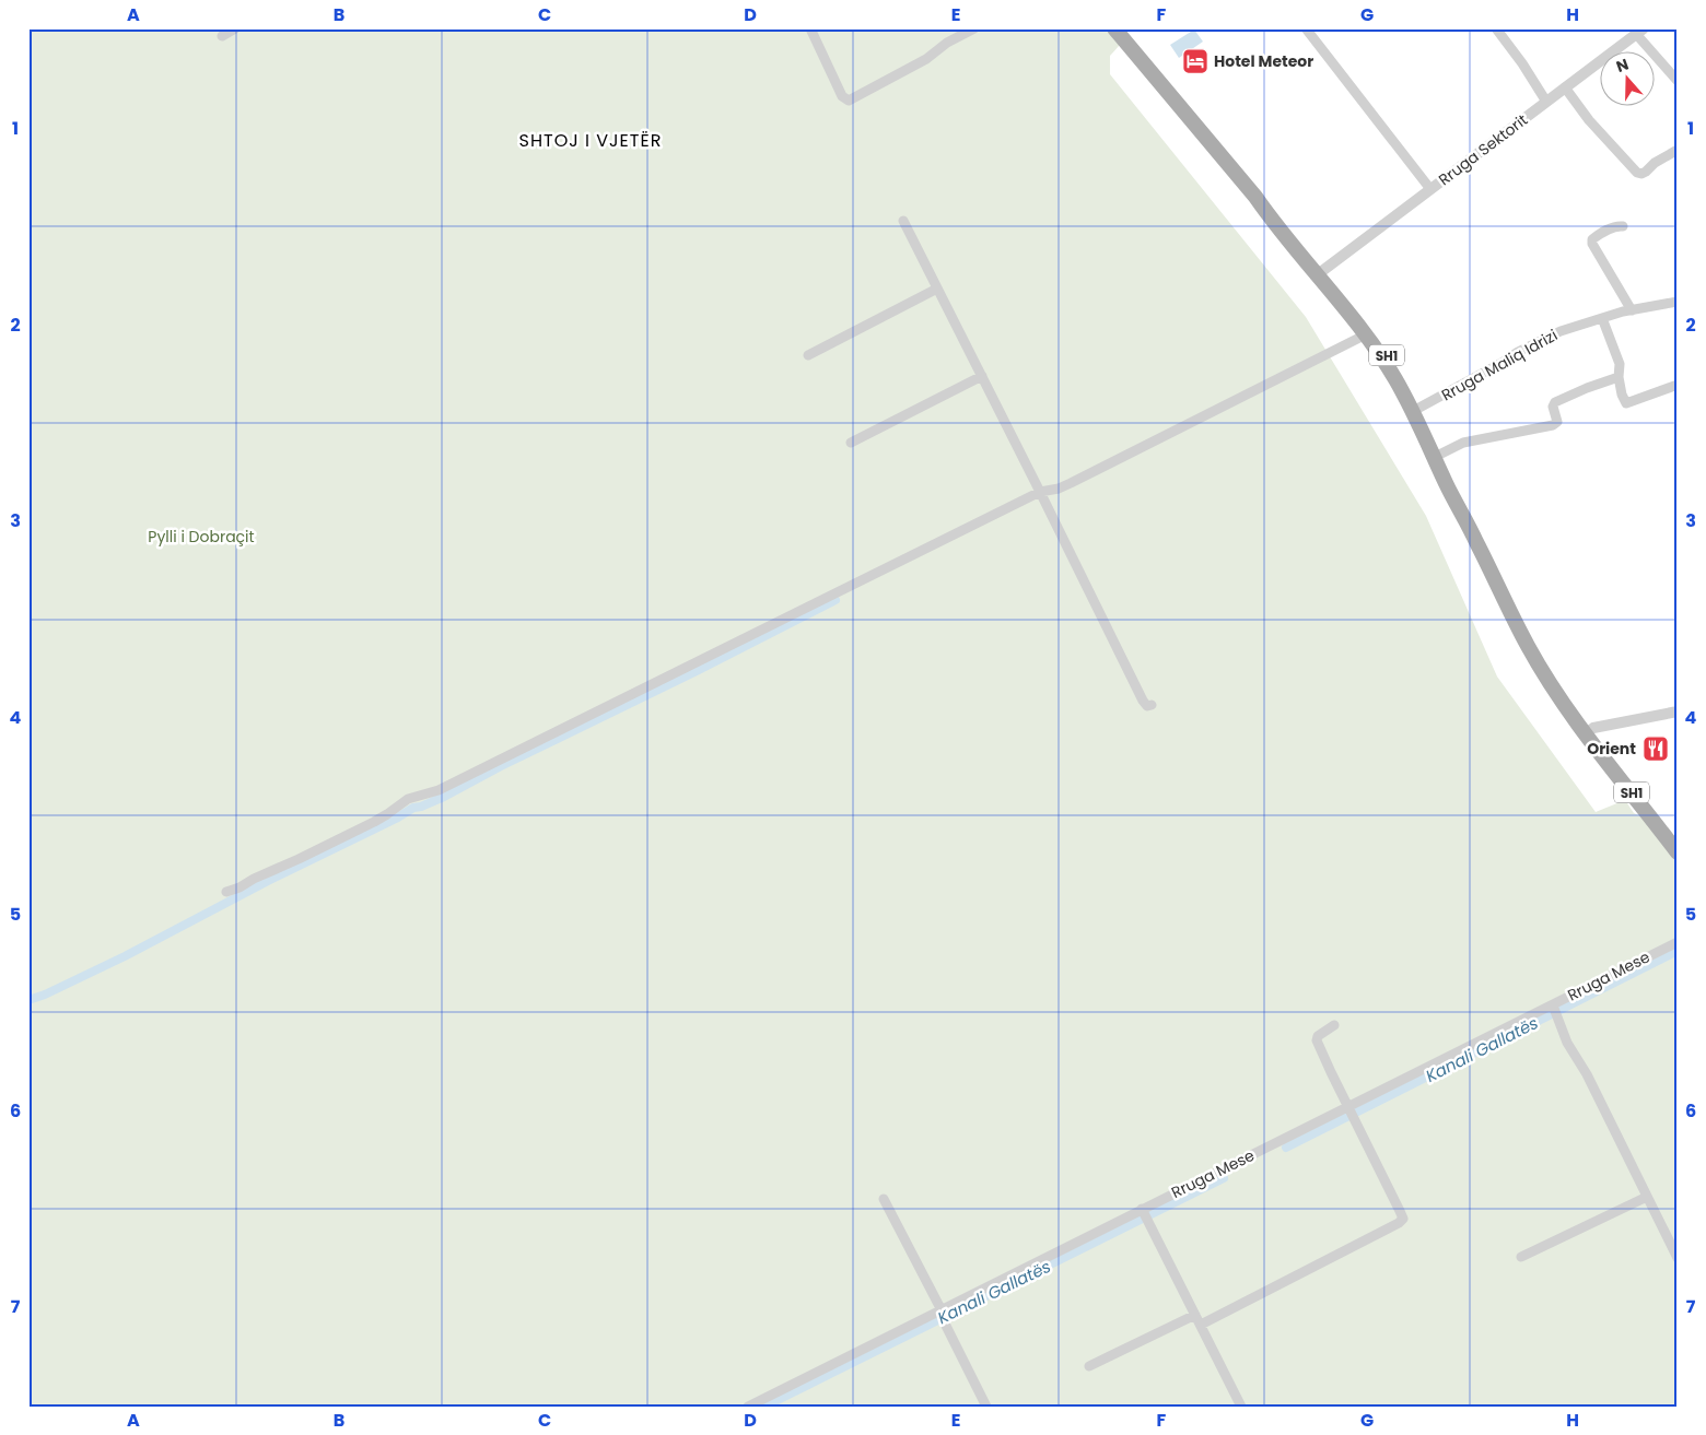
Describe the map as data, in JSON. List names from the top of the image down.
{
  "streets": {
    "main road": ["SH1"],
    "street": ["Rruga Sektorit", "Rruga Maliq Idrizi", "Rruga Mese"]
  },
  "crossings": [
    ["Rruga Sektorit", "SH1"],
    ["SH1", "Rruga Maliq Idrizi"]
  ],
  "districts": ["SHTOJ I VJETËR"],
  "water": ["Kanali Gallatës"],
  "parks": ["Pylli i Dobraçit"],
  "places": {
    "hotel": ["Hotel Meteor"],
    "restaurant": ["Orient"]
  },
  "north": "top",
  "grid": {
    "columns": [
      "A",
      "B",
      "C",
      "D",
      "E",
      "F",
      "G",
      "H"
    ],
    "rows": [
      "1",
      "2",
      "3",
      "4",
      "5",
      "6",
      "7"
    ]
  }
}
